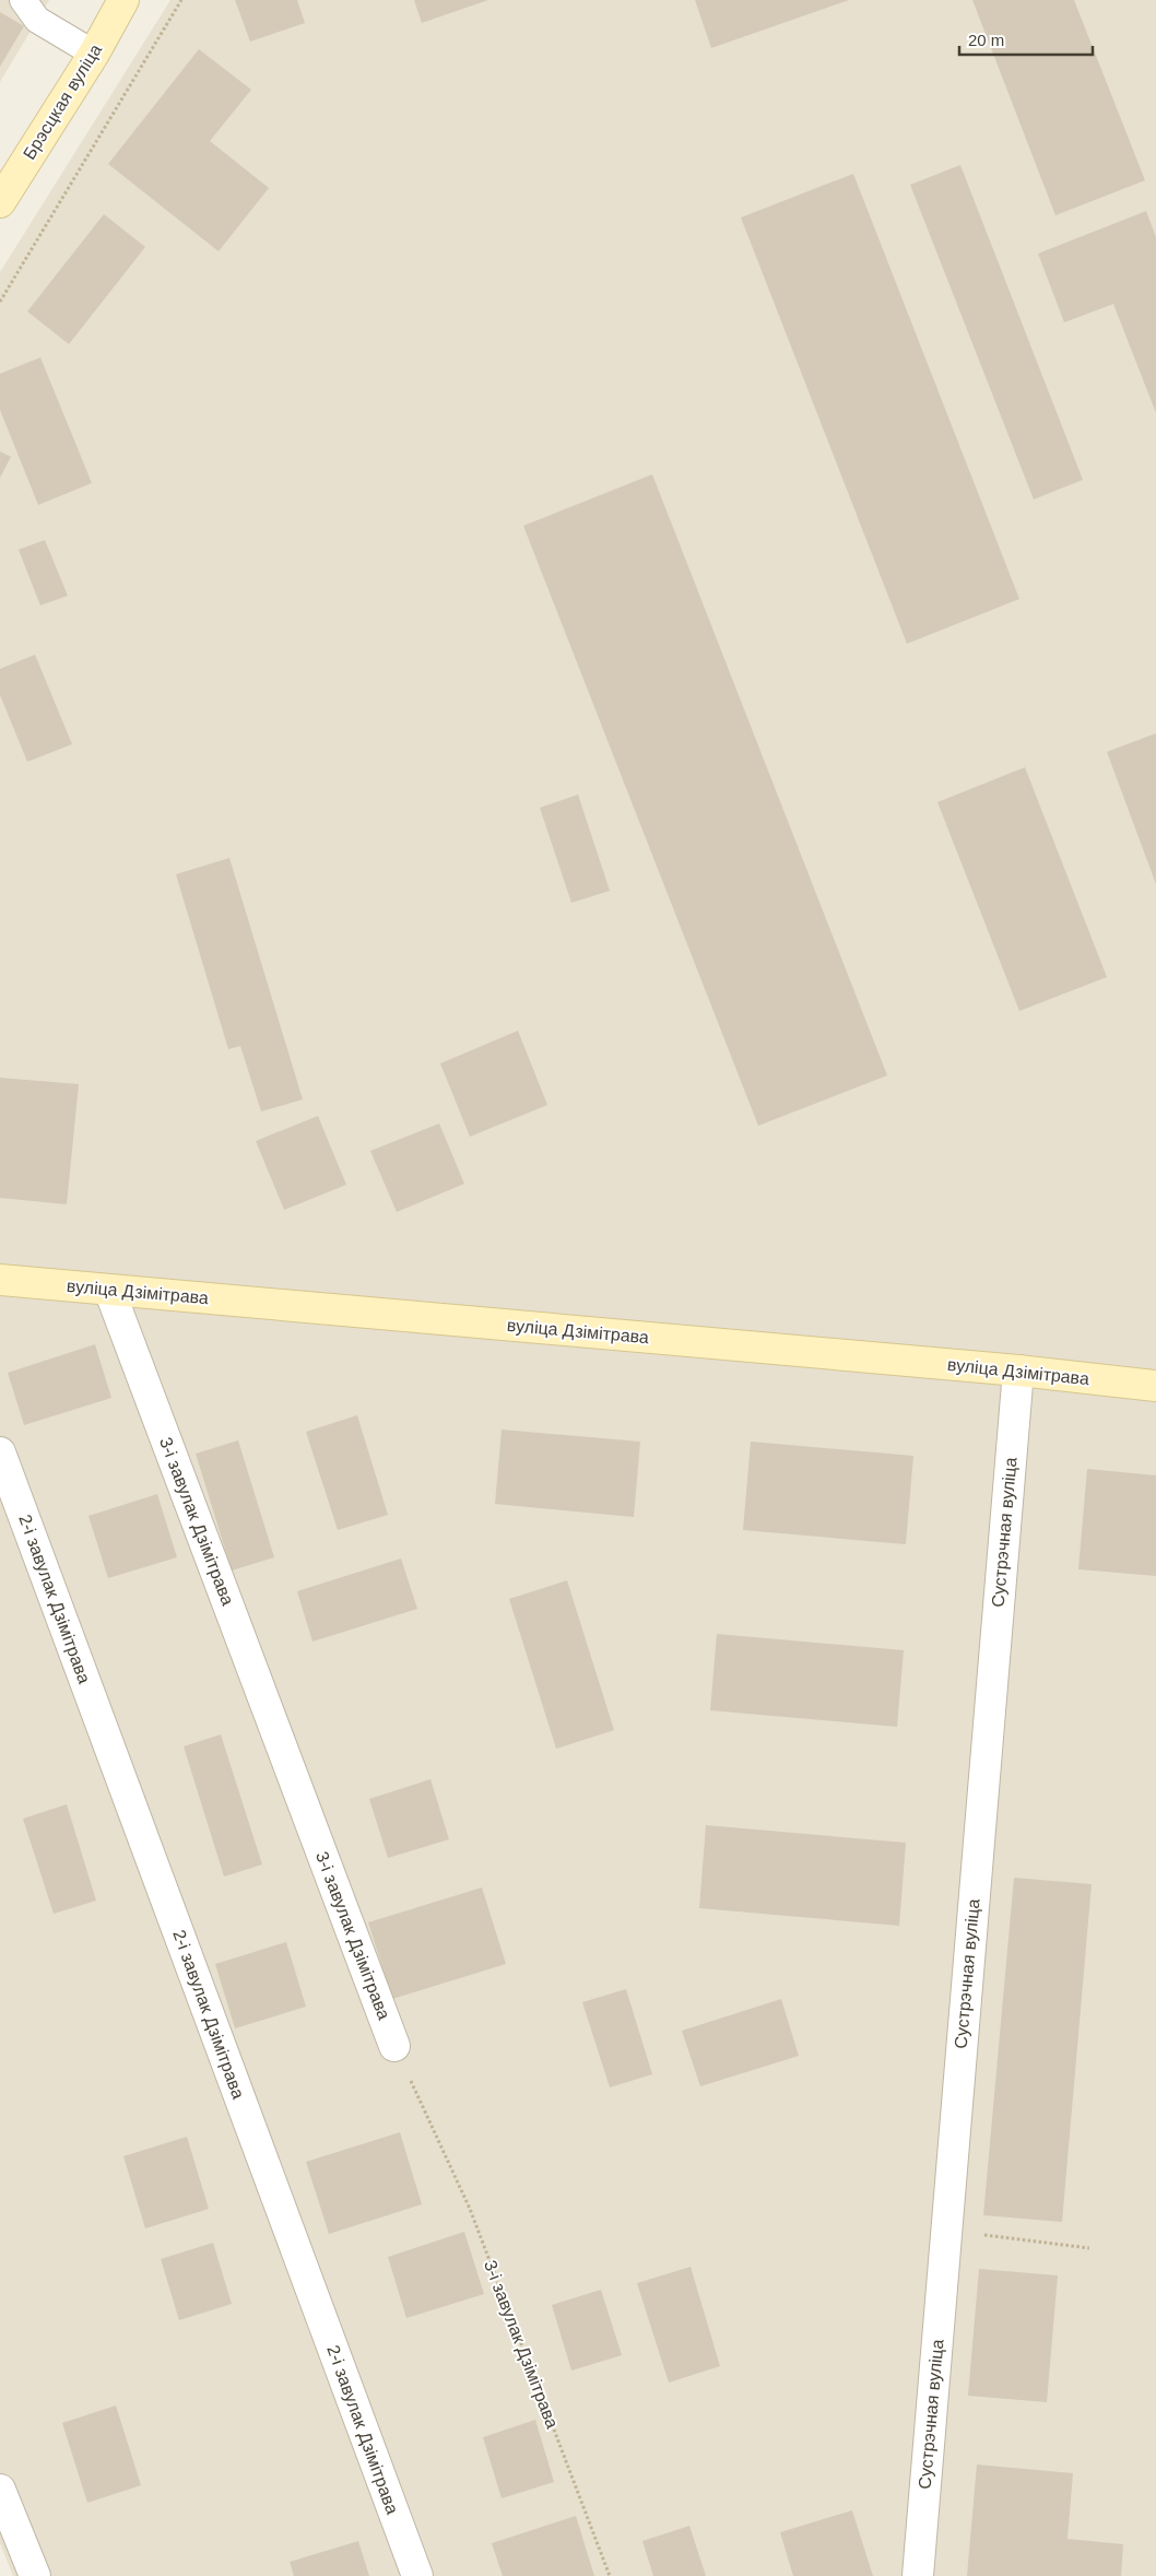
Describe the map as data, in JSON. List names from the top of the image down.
{
  "streets": {
    "street": [
      "Брэсцкая вуліца",
      "вуліца Дзімітрава",
      "3-і завулак Дзімітрава",
      "Сустрэчная вуліца",
      "2-і завулак Дзімітрава"
    ]
  },
  "crossings": [
    ["вуліца Дзімітрава", "3-і завулак Дзімітрава"],
    ["вуліца Дзімітрава", "Сустрэчная вуліца"]
  ],
  "scale_bar": "20 m"
}
